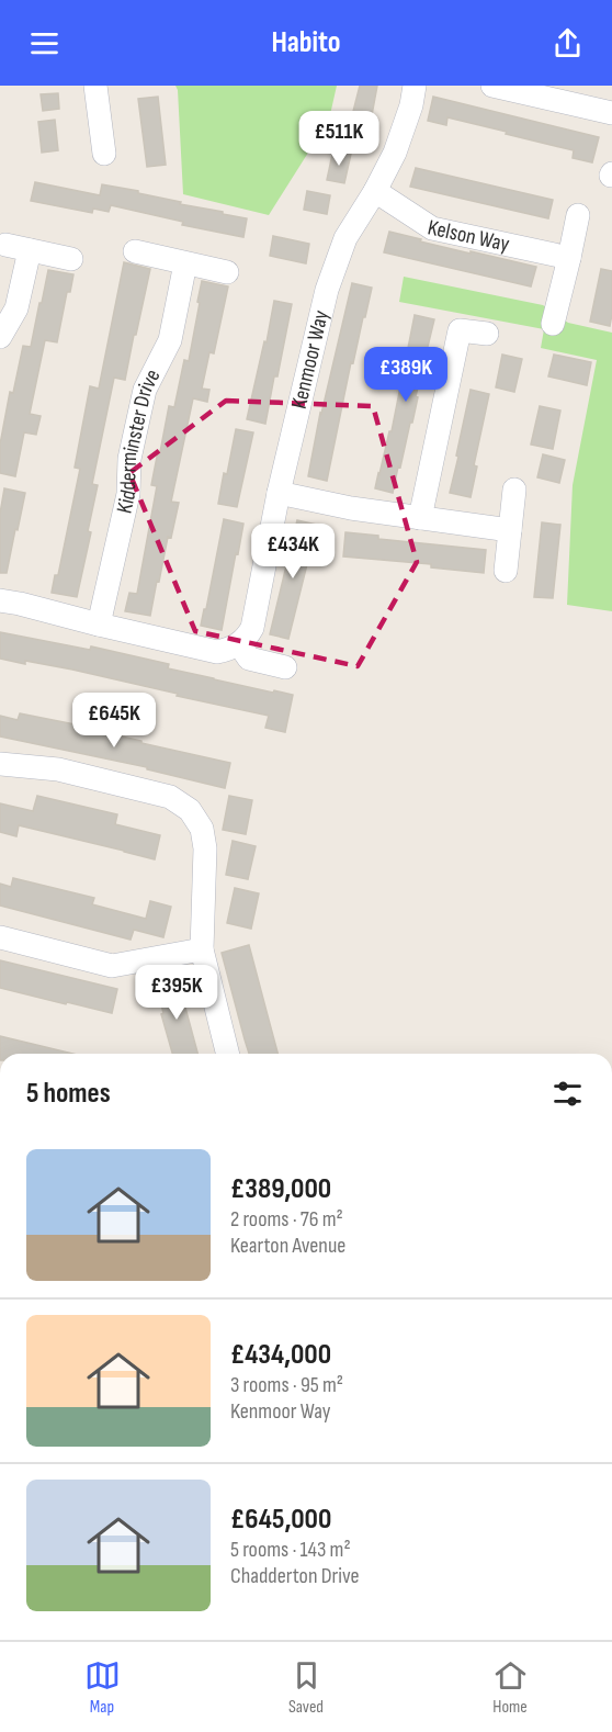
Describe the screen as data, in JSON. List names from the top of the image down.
{
  "streets": {
    "street": ["Kelson Way", "Kenmoor Way", "Kidderminster Drive"]
  },
  "crossings": [
    ["Kelson Way", "Kenmoor Way"]
  ],
  "page": {
    "header": "Habito",
    "price": [
      "£511K",
      "£389K",
      "£434K",
      "£645K",
      "£395K"
    ],
    "heading": "5 homes",
    "list": [
      {
        "name": "£389,000",
        "note": "2 rooms · 76 m² · Kearton Avenue"
      },
      {
        "name": "£434,000",
        "note": "3 rooms · 95 m² · Kenmoor Way"
      },
      {
        "name": "£645,000",
        "note": "5 rooms · 143 m² · Chadderton Drive"
      }
    ],
    "tabs": ["Map", "Saved", "Home"]
  }
}
